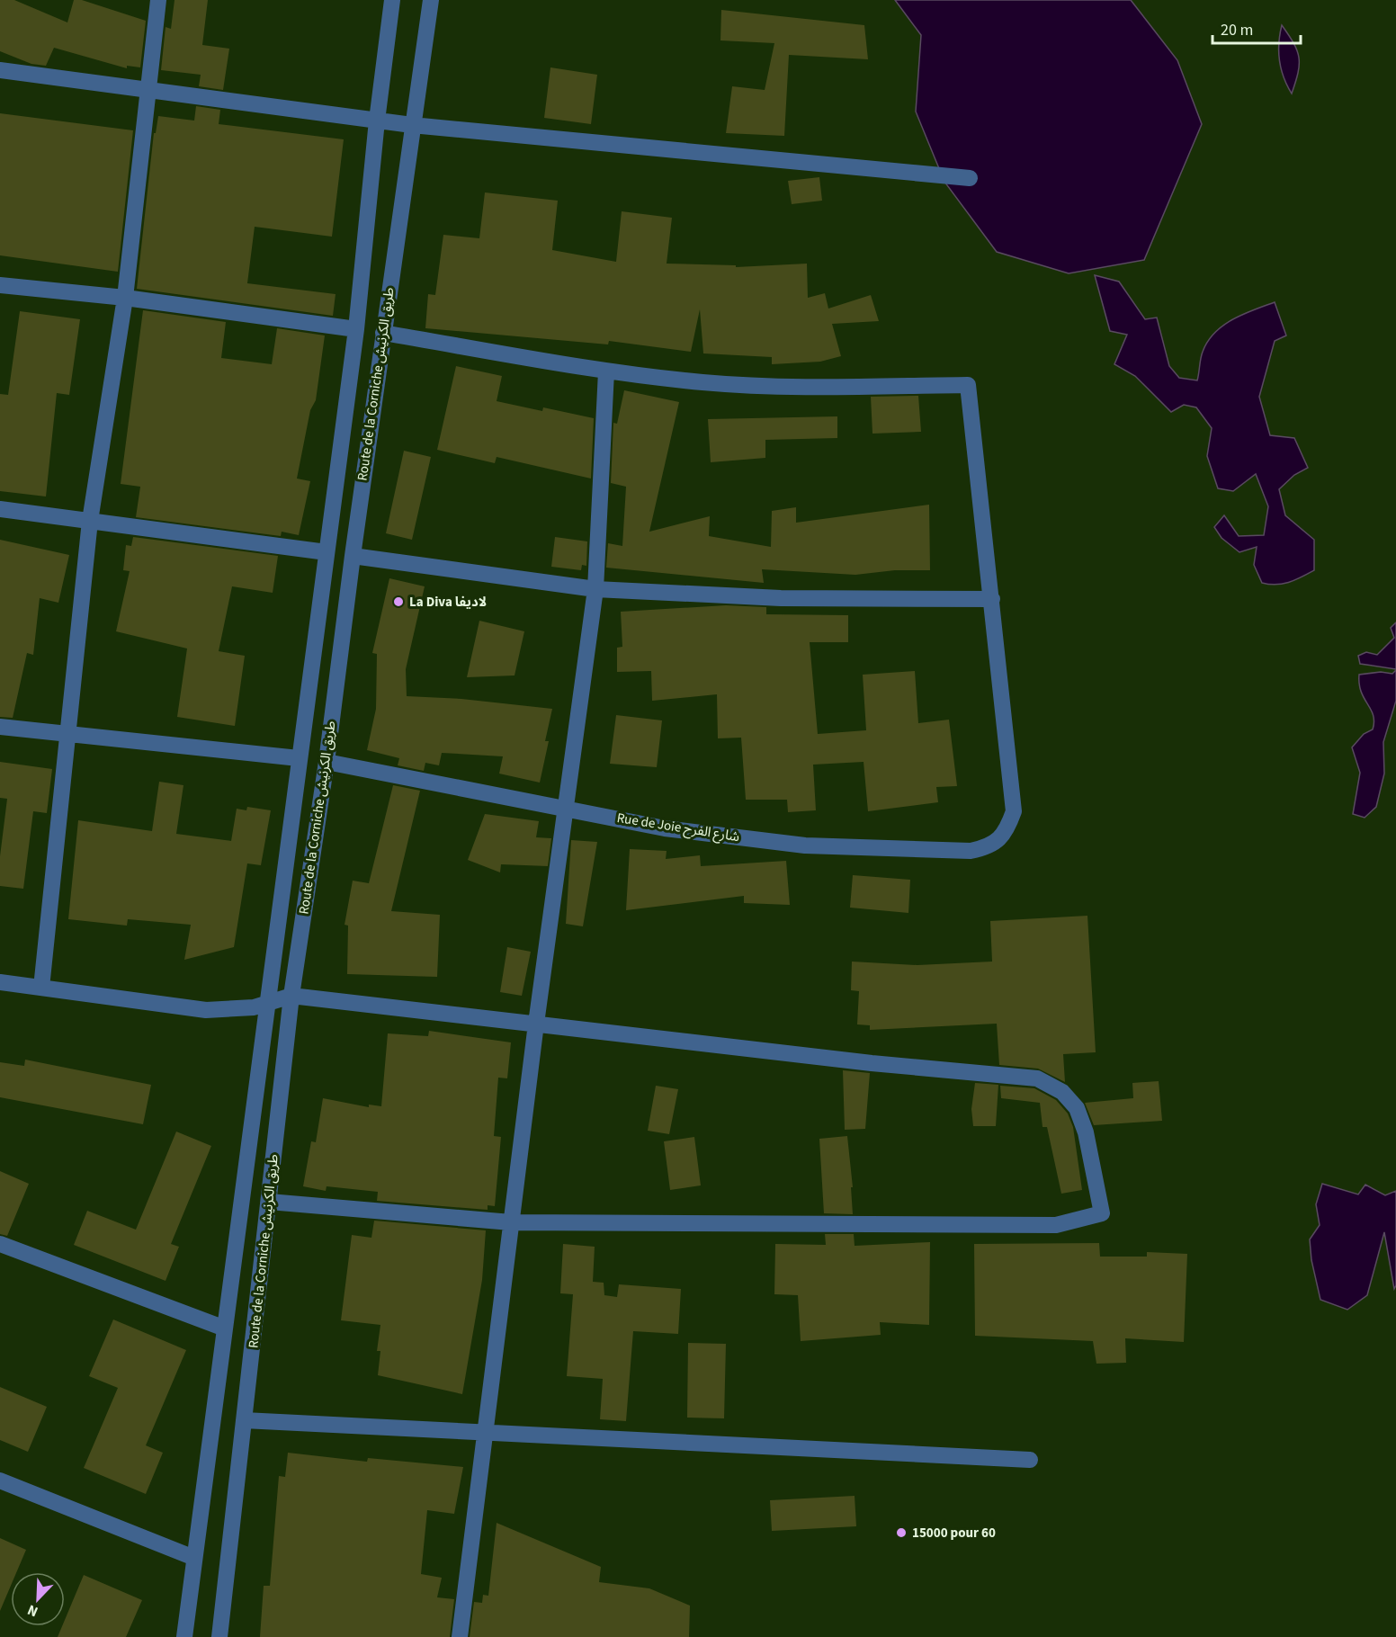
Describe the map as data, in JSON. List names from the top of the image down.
{
  "streets": {
    "street": ["Route de la Corniche طريق الكرنيش", "Rue de Joie شارع الفرح"]
  },
  "crossings": [
    ["Route de la Corniche طريق الكرنيش", "Rue de Joie شارع الفرح"]
  ],
  "places": ["La Diva لاديفا", "15000 pour 60"],
  "scale_bar": "20 m",
  "north": "bottom left"
}
